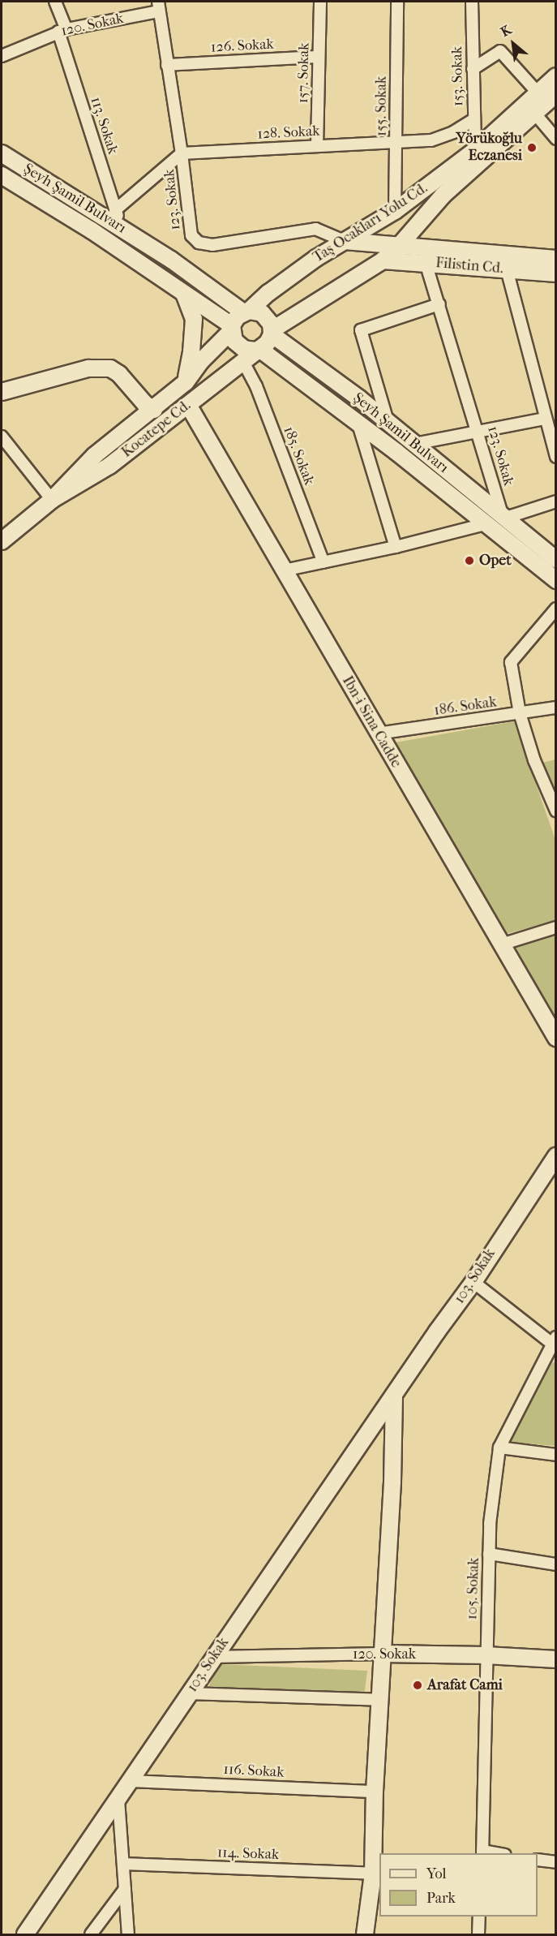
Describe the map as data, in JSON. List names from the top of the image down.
{
  "streets": {
    "main road": [
      "120. Sokak",
      "Şeyh Şamil Bulvarı",
      "Taş Ocakları Yolu Cd.",
      "Filistin Cd.",
      "Kocatepe Cd.",
      "Ibn-i Sina Cadde",
      "103. Sokak"
    ],
    "street": [
      "126. Sokak",
      "157. Sokak",
      "153. Sokak",
      "155. Sokak",
      "113. Sokak",
      "128. Sokak",
      "123. Sokak",
      "185. Sokak",
      "186. Sokak",
      "105. Sokak",
      "116. Sokak",
      "114. Sokak"
    ]
  },
  "crossings": [
    ["120. Sokak", "113. Sokak"],
    ["120. Sokak", "123. Sokak"],
    ["120. Sokak", "103. Sokak"],
    ["120. Sokak", "105. Sokak"],
    ["126. Sokak", "157. Sokak"],
    ["126. Sokak", "123. Sokak"],
    ["157. Sokak", "128. Sokak"],
    ["153. Sokak", "128. Sokak"],
    ["153. Sokak", "Taş Ocakları Yolu Cd."],
    ["155. Sokak", "128. Sokak"],
    ["155. Sokak", "Taş Ocakları Yolu Cd."],
    ["113. Sokak", "Şeyh Şamil Bulvarı"],
    ["128. Sokak", "123. Sokak"],
    ["Şeyh Şamil Bulvarı", "123. Sokak"],
    ["Şeyh Şamil Bulvarı", "Taş Ocakları Yolu Cd."],
    ["Şeyh Şamil Bulvarı", "Kocatepe Cd."],
    ["123. Sokak", "Taş Ocakları Yolu Cd."],
    ["123. Sokak", "Filistin Cd."],
    ["Taş Ocakları Yolu Cd.", "Filistin Cd."],
    ["Taş Ocakları Yolu Cd.", "Kocatepe Cd."],
    ["Kocatepe Cd.", "185. Sokak"],
    ["Kocatepe Cd.", "Ibn-i Sina Cadde"],
    ["186. Sokak", "Ibn-i Sina Cadde"],
    ["103. Sokak", "116. Sokak"]
  ],
  "places": ["Yörükoğlu Eczanesi", "Opet", "Arafat Cami"],
  "legend": ["Yol", "Park"],
  "north": "top left"
}
